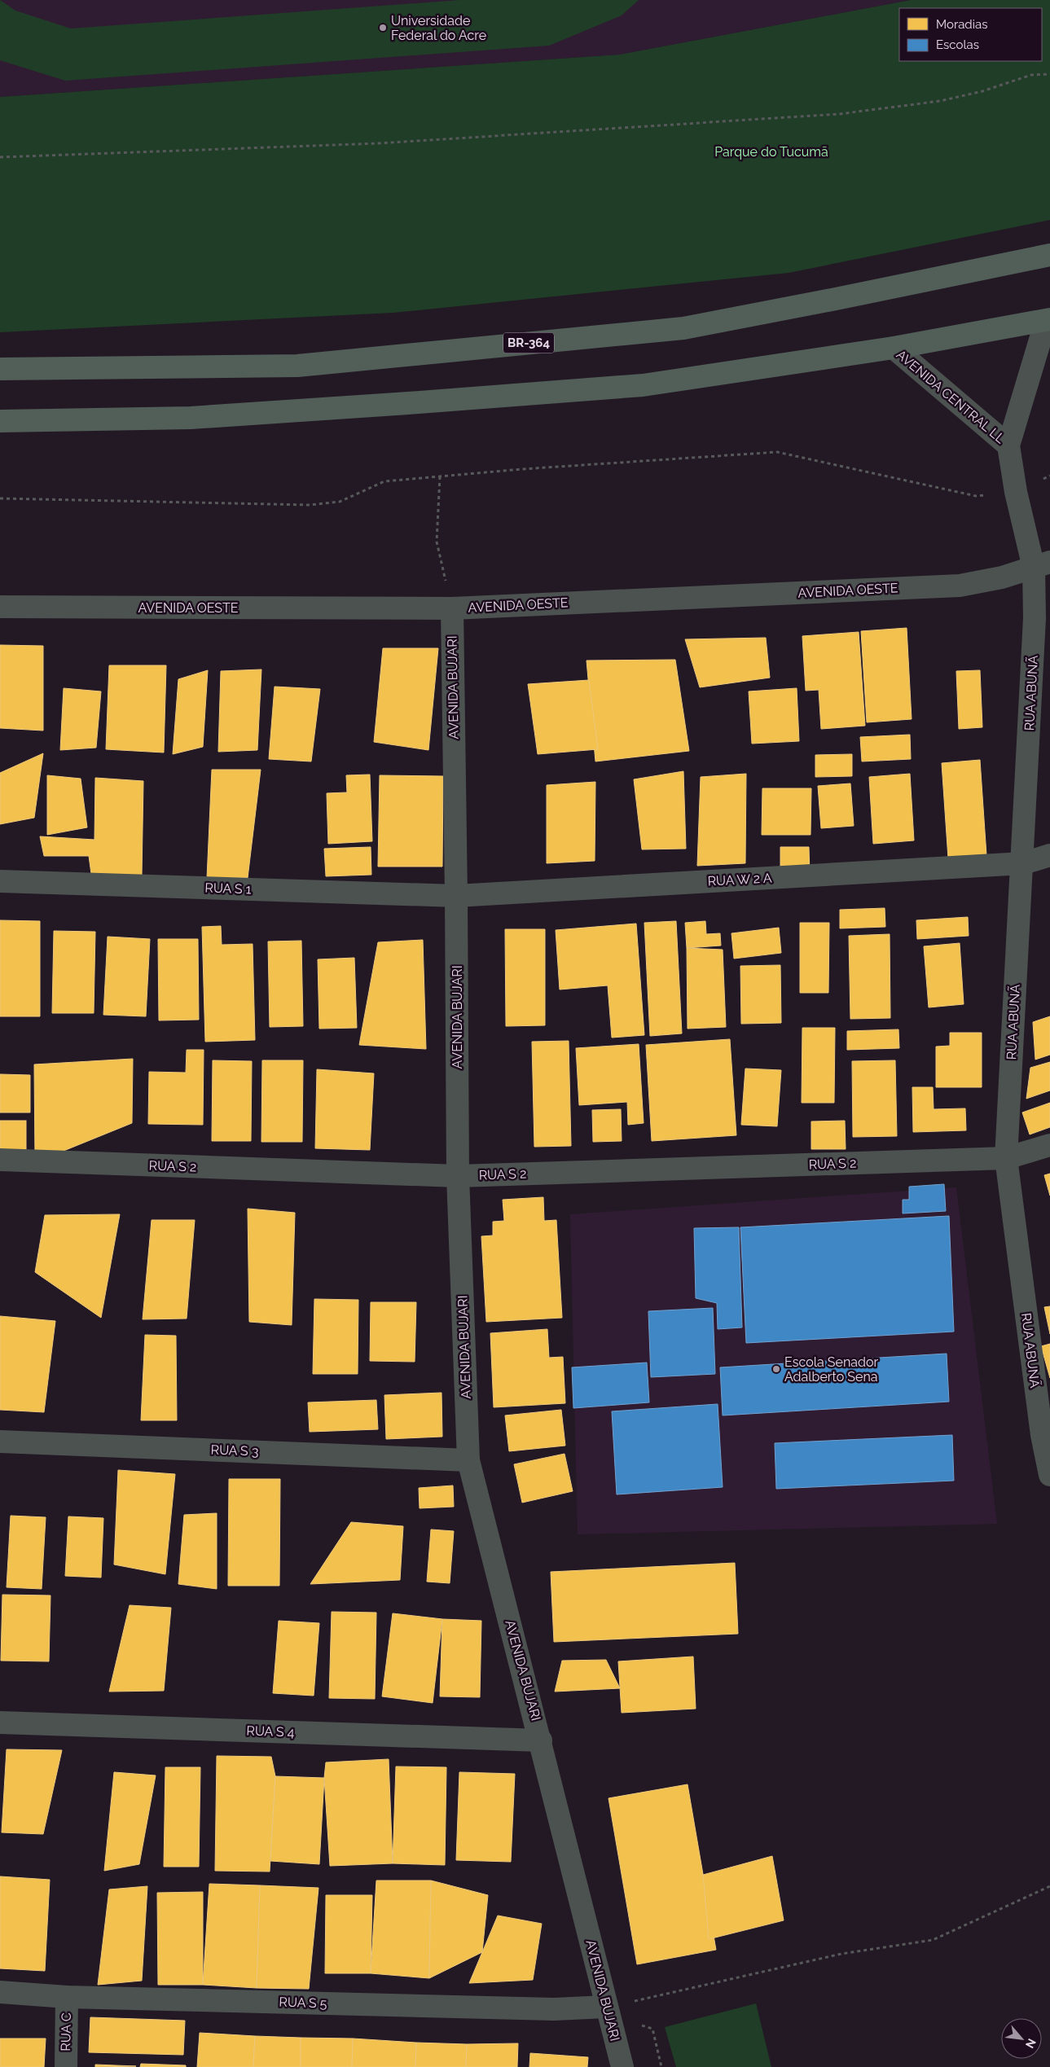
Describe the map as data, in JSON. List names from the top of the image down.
{
  "streets": {
    "main road": ["BR-364"],
    "street": [
      "AVENIDA CENTRAL LL",
      "AVENIDA OESTE",
      "AVENIDA BUJARI",
      "RUA ABUNÃ",
      "RUA W 2 A",
      "RUA S 1",
      "RUA S 2",
      "RUA S 3",
      "RUA S 4",
      "RUA S 5",
      "RUA C"
    ]
  },
  "crossings": [
    ["AVENIDA OESTE", "AVENIDA BUJARI"],
    ["AVENIDA OESTE", "RUA ABUNÃ"],
    ["AVENIDA BUJARI", "RUA W 2 A"],
    ["AVENIDA BUJARI", "RUA S 1"],
    ["AVENIDA BUJARI", "RUA S 2"],
    ["AVENIDA BUJARI", "RUA S 3"],
    ["AVENIDA BUJARI", "RUA S 4"],
    ["AVENIDA BUJARI", "RUA S 5"],
    ["RUA ABUNÃ", "RUA W 2 A"],
    ["RUA ABUNÃ", "RUA S 2"],
    ["RUA W 2 A", "RUA S 1"],
    ["RUA S 5", "RUA C"]
  ],
  "parks": ["Parque do Tucumã"],
  "places": ["Universidade Federal do Acre", "Escola Senador Adalberto Sena"],
  "legend": ["Moradias", "Escolas"],
  "north": "bottom right"
}
